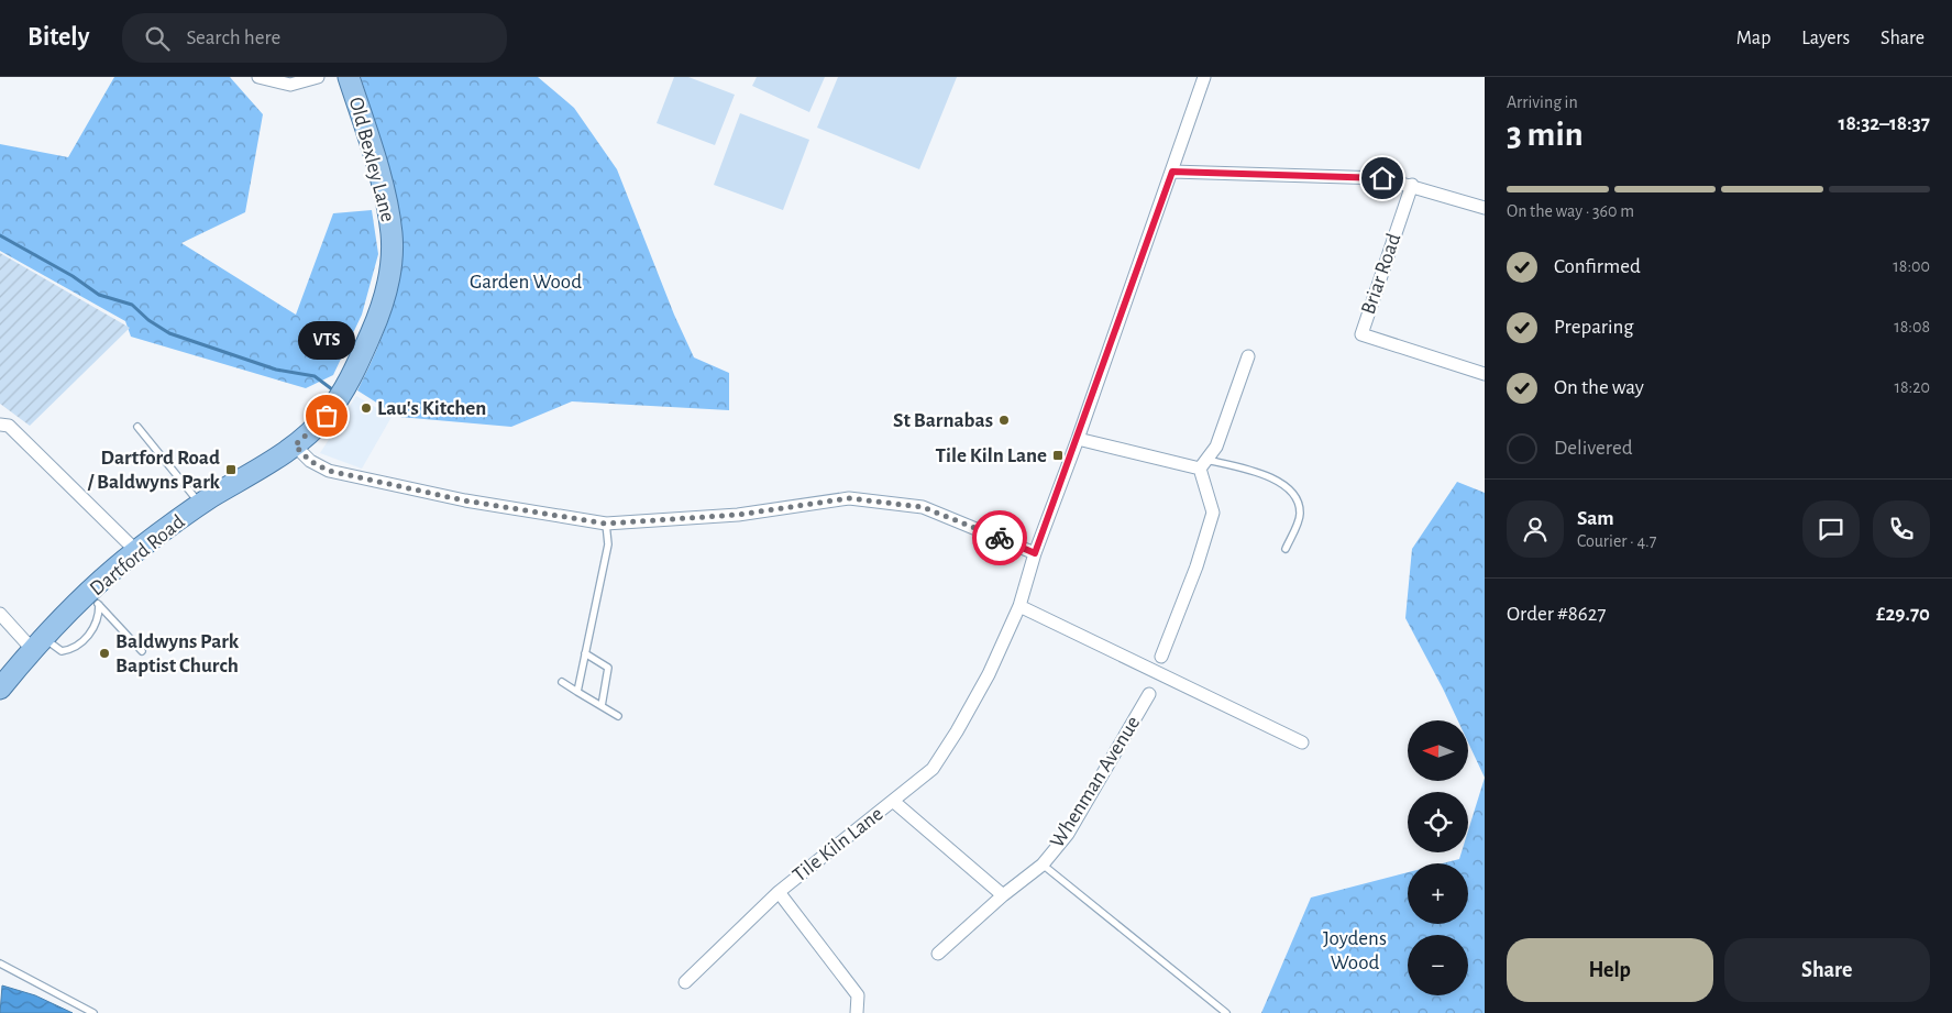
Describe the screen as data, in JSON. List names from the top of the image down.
{
  "streets": {
    "main road": ["Old Bexley Lane", "Dartford Road"],
    "street": ["Briar Road", "Whenman Avenue", "Tile Kiln Lane"]
  },
  "crossings": [
    ["Old Bexley Lane", "Dartford Road"]
  ],
  "parks": ["Garden Wood", "Joydens Wood"],
  "places": {
    "other": [
      "Lau's Kitchen",
      "VTS",
      "St Barnabas",
      "Baldwyns Park Baptist Church"
    ],
    "transit": ["Tile Kiln Lane", "Dartford Road / Baldwyns Park"]
  },
  "north": "left",
  "page": {
    "header": "Bitely",
    "search": "Search here",
    "nav": ["Map", "Layers", "Share"],
    "heading": ["3 min", "Arriving in", "18:32–18:37"],
    "panel": [
      "Sam",
      "Courier · 4.7",
      "Order #8627",
      "£29.70"
    ],
    "bar": "On the way · 360 m",
    "list": [
      ["Confirmed", "18:00"],
      ["Preparing", "18:08"],
      ["On the way", "18:20"],
      "Delivered"
    ],
    "bubble": "VTS",
    "map_buttons": ["+", "−"],
    "buttons": ["Help", "Share"]
  }
}
